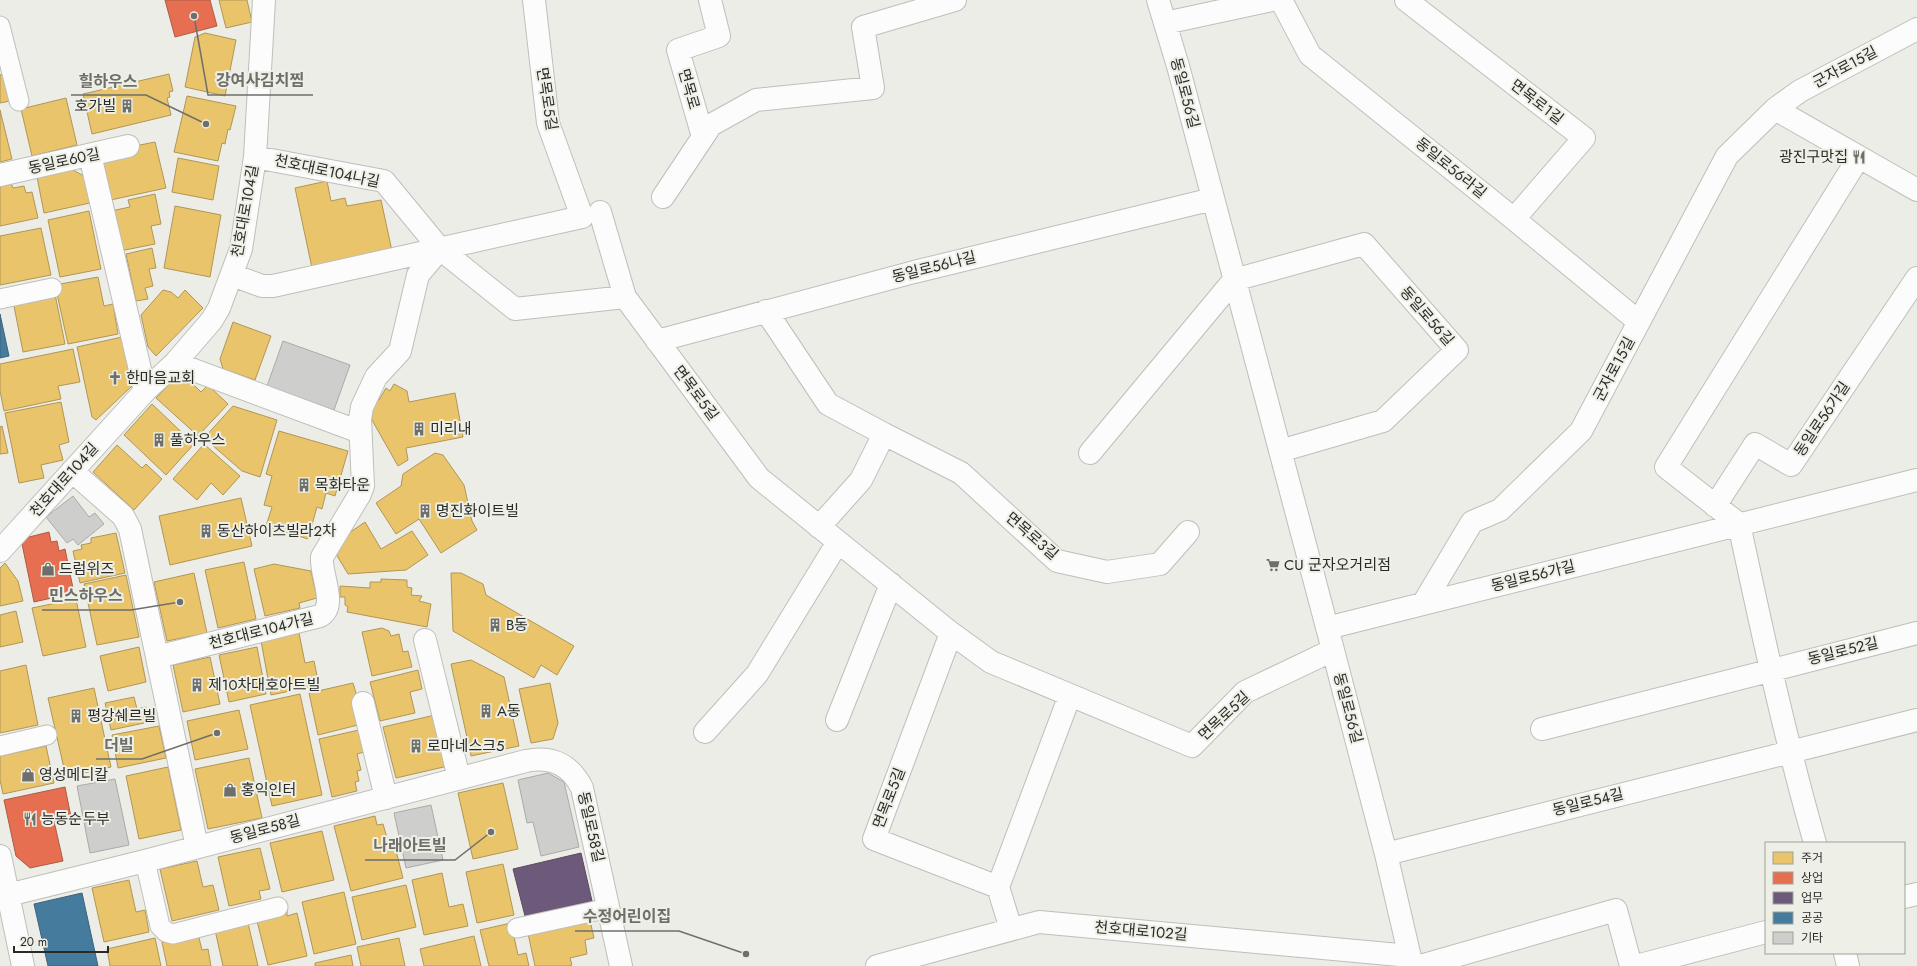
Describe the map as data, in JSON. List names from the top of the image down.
{
  "streets": {
    "street": [
      "군자로15길",
      "면목로",
      "동일로56길",
      "면목로5길",
      "면목로1길",
      "동일로60길",
      "동일로56라길",
      "천호대로104나길",
      "천호대로104길",
      "동일로56나길",
      "동일로56가길",
      "면목로3길",
      "천호대로104가길",
      "동일로52길",
      "동일로54길",
      "동일로58길",
      "천호대로102길"
    ]
  },
  "crossings": [
    ["군자로15길", "동일로56라길"],
    ["군자로15길", "동일로56가길"],
    ["동일로56길", "면목로5길"],
    ["동일로56길", "동일로56나길"],
    ["동일로56길", "동일로56가길"],
    ["동일로56길", "동일로54길"],
    ["동일로56길", "천호대로102길"],
    ["면목로5길", "천호대로104나길"],
    ["면목로5길", "동일로56나길"],
    ["면목로1길", "동일로56라길"],
    ["천호대로104나길", "천호대로104길"],
    ["천호대로104나길", "천호대로104가길"],
    ["동일로56나길", "면목로3길"]
  ],
  "places": {
    "other": [
      "강여사김치찜",
      "힐하우스",
      "민스하우스",
      "더빌",
      "나래아트빌",
      "수정어린이집"
    ],
    "building": [
      "호가빌",
      "미리내",
      "풀하우스",
      "목화타운",
      "명진화이트빌",
      "동산하이츠빌라2차",
      "B동",
      "제10차대호아트빌",
      "A동",
      "평강쉐르빌",
      "로마네스크5"
    ],
    "restaurant": ["광진구맛집", "능동순두부"],
    "church": ["한마음교회"],
    "supermarket": ["CU 군자오거리점"],
    "shop": ["드럼위즈", "영성메디칼", "홍익인터"]
  },
  "legend": [
    "주거",
    "상업",
    "업무",
    "공공",
    "기타"
  ],
  "scale_bar": "20 m"
}
